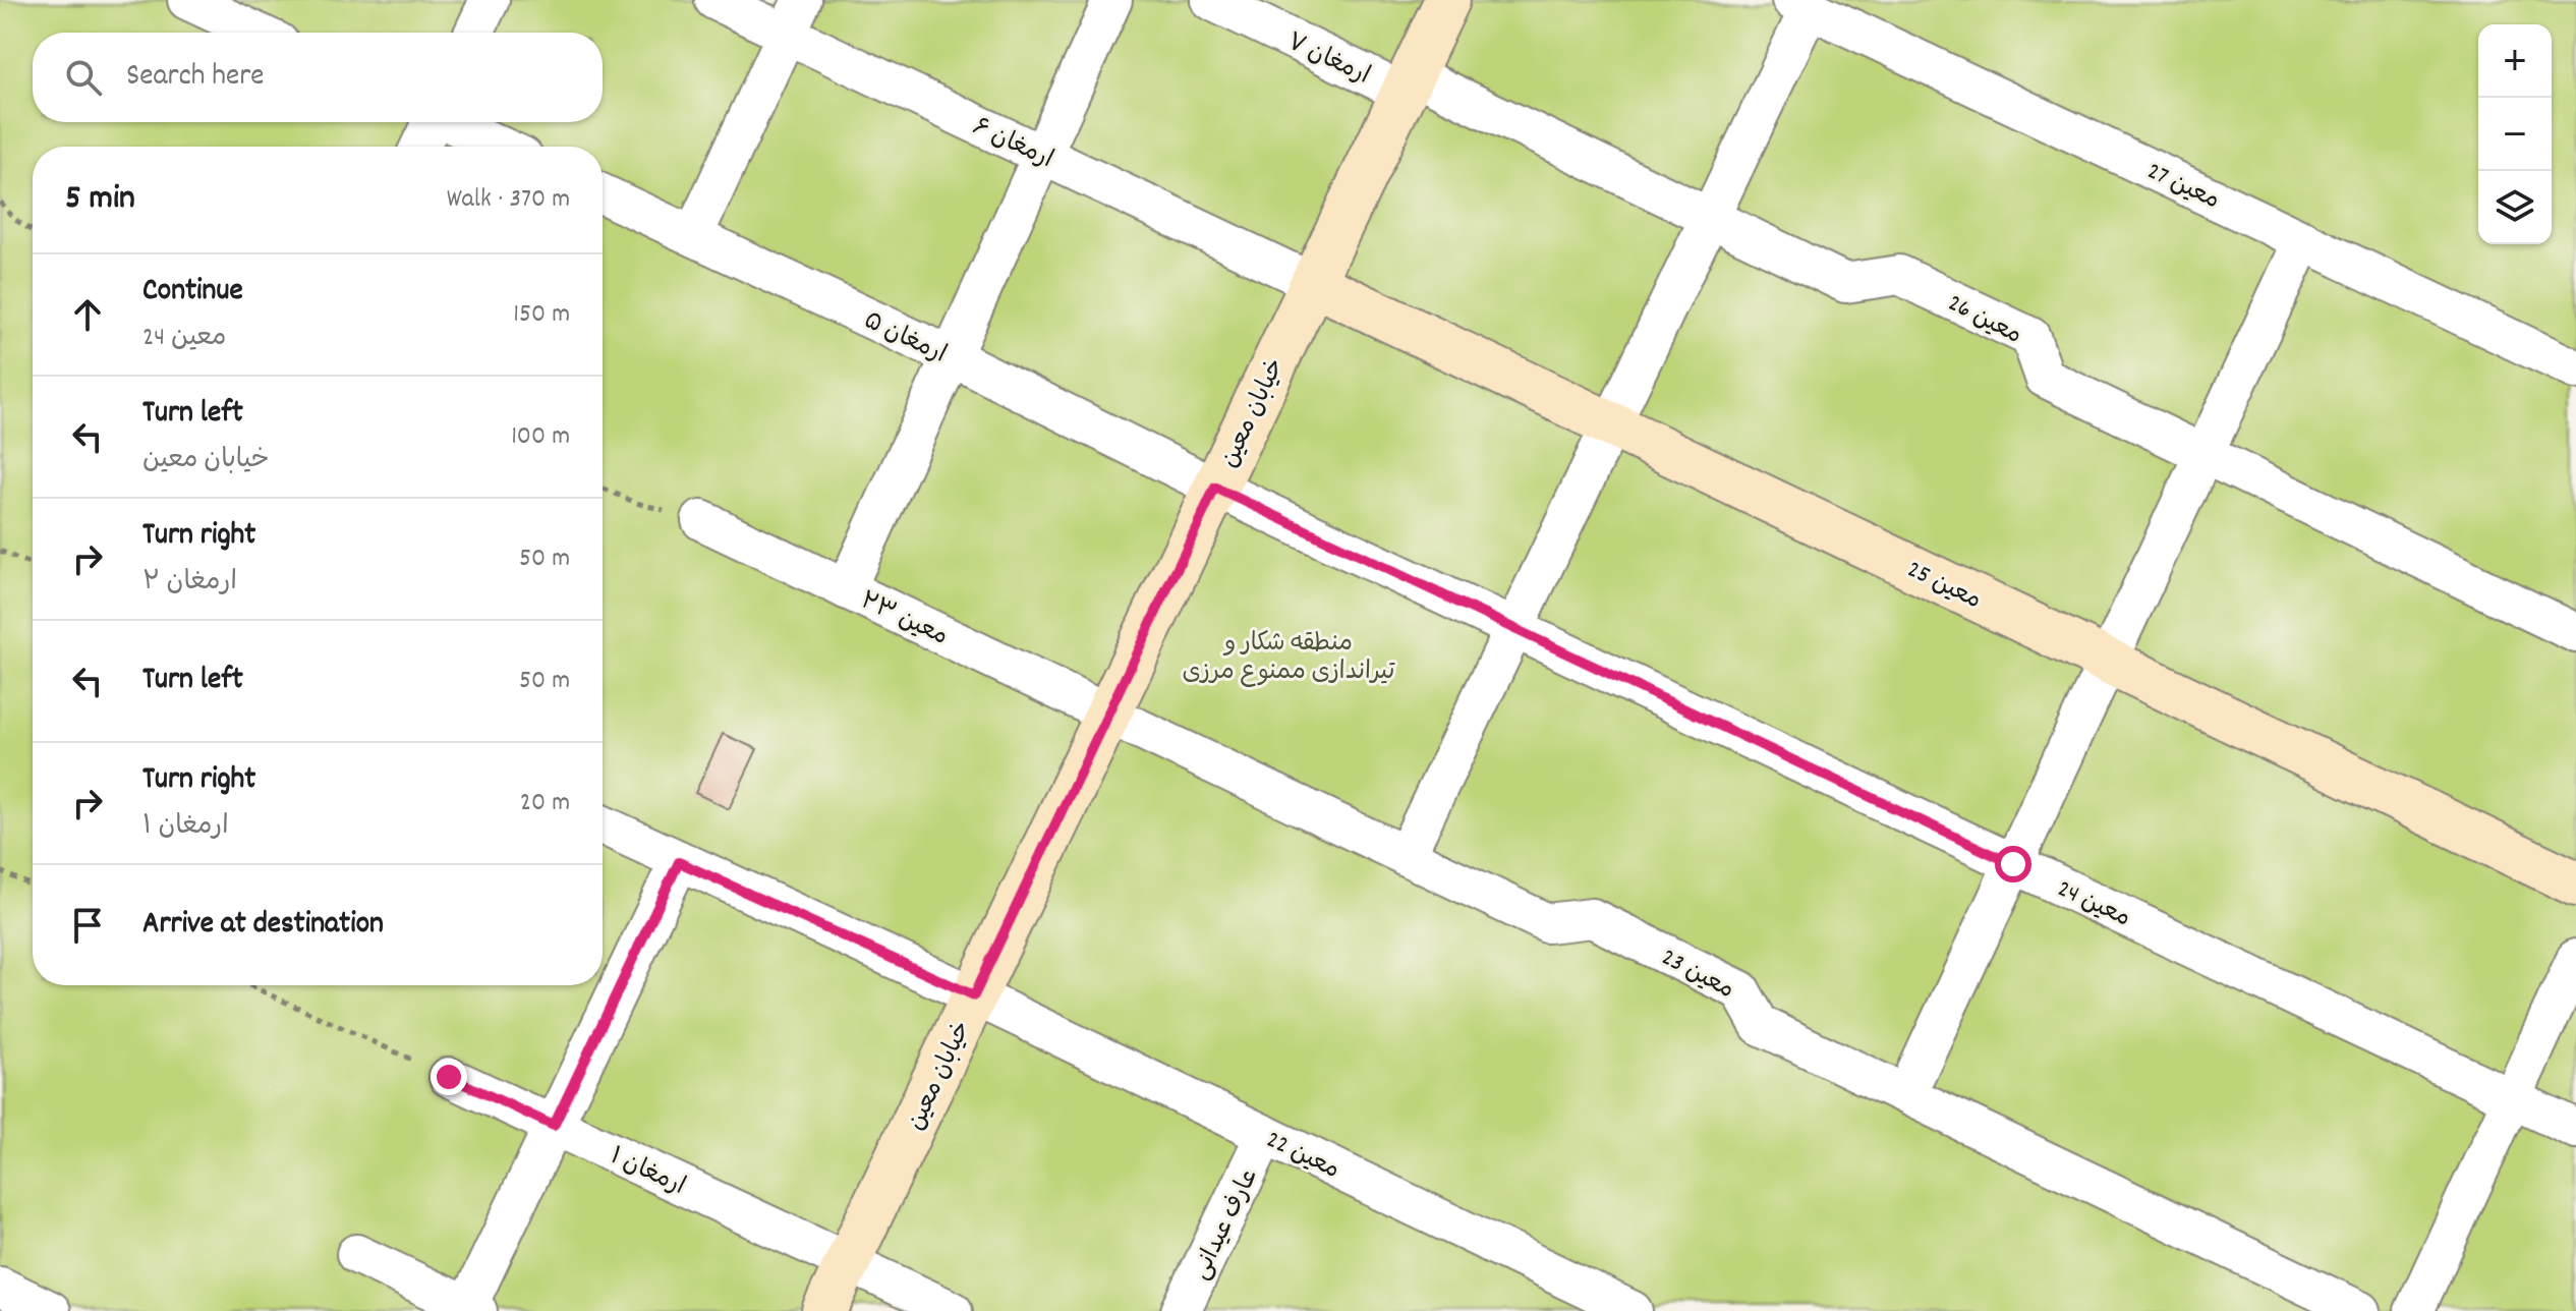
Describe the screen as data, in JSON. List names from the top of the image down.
{
  "streets": {
    "street": [
      "ارمغان ۷",
      "ارمغان ۶",
      "معین 27",
      "معین 26",
      "ارمغان ۵",
      "خیابان معین",
      "معین 25",
      "معین ۲۳",
      "معین 24",
      "معین 23",
      "معین 22",
      "ارمغان ۱",
      "عارف عیدانی"
    ]
  },
  "crossings": [
    ["ارمغان ۷", "معین 26"],
    ["ارمغان ۷", "خیابان معین"],
    ["ارمغان ۶", "خیابان معین"],
    ["ارمغان ۶", "معین 25"],
    ["معین 26", "خیابان معین"],
    ["ارمغان ۵", "خیابان معین"],
    ["ارمغان ۵", "معین 24"],
    ["خیابان معین", "معین 25"],
    ["خیابان معین", "معین ۲۳"],
    ["خیابان معین", "معین 24"],
    ["خیابان معین", "معین 23"],
    ["خیابان معین", "معین 22"],
    ["خیابان معین", "ارمغان ۱"],
    ["معین ۲۳", "معین 23"],
    ["معین 22", "عارف عیدانی"]
  ],
  "parks": ["منطقه شکار و تیراندازی ممنوع مرزی"],
  "page": {
    "map_buttons": ["+", "−"],
    "search": "Search here",
    "heading": ["5 min", "Walk · 370 m"],
    "list": [
      ["Continue", "معین 24", "150 m"],
      ["Turn left", "خیابان معین", "100 m"],
      ["Turn right", "ارمغان ۲", "50 m"],
      ["Turn left", "50 m"],
      ["Turn right", "ارمغان ۱", "20 m"],
      "Arrive at destination"
    ]
  }
}
